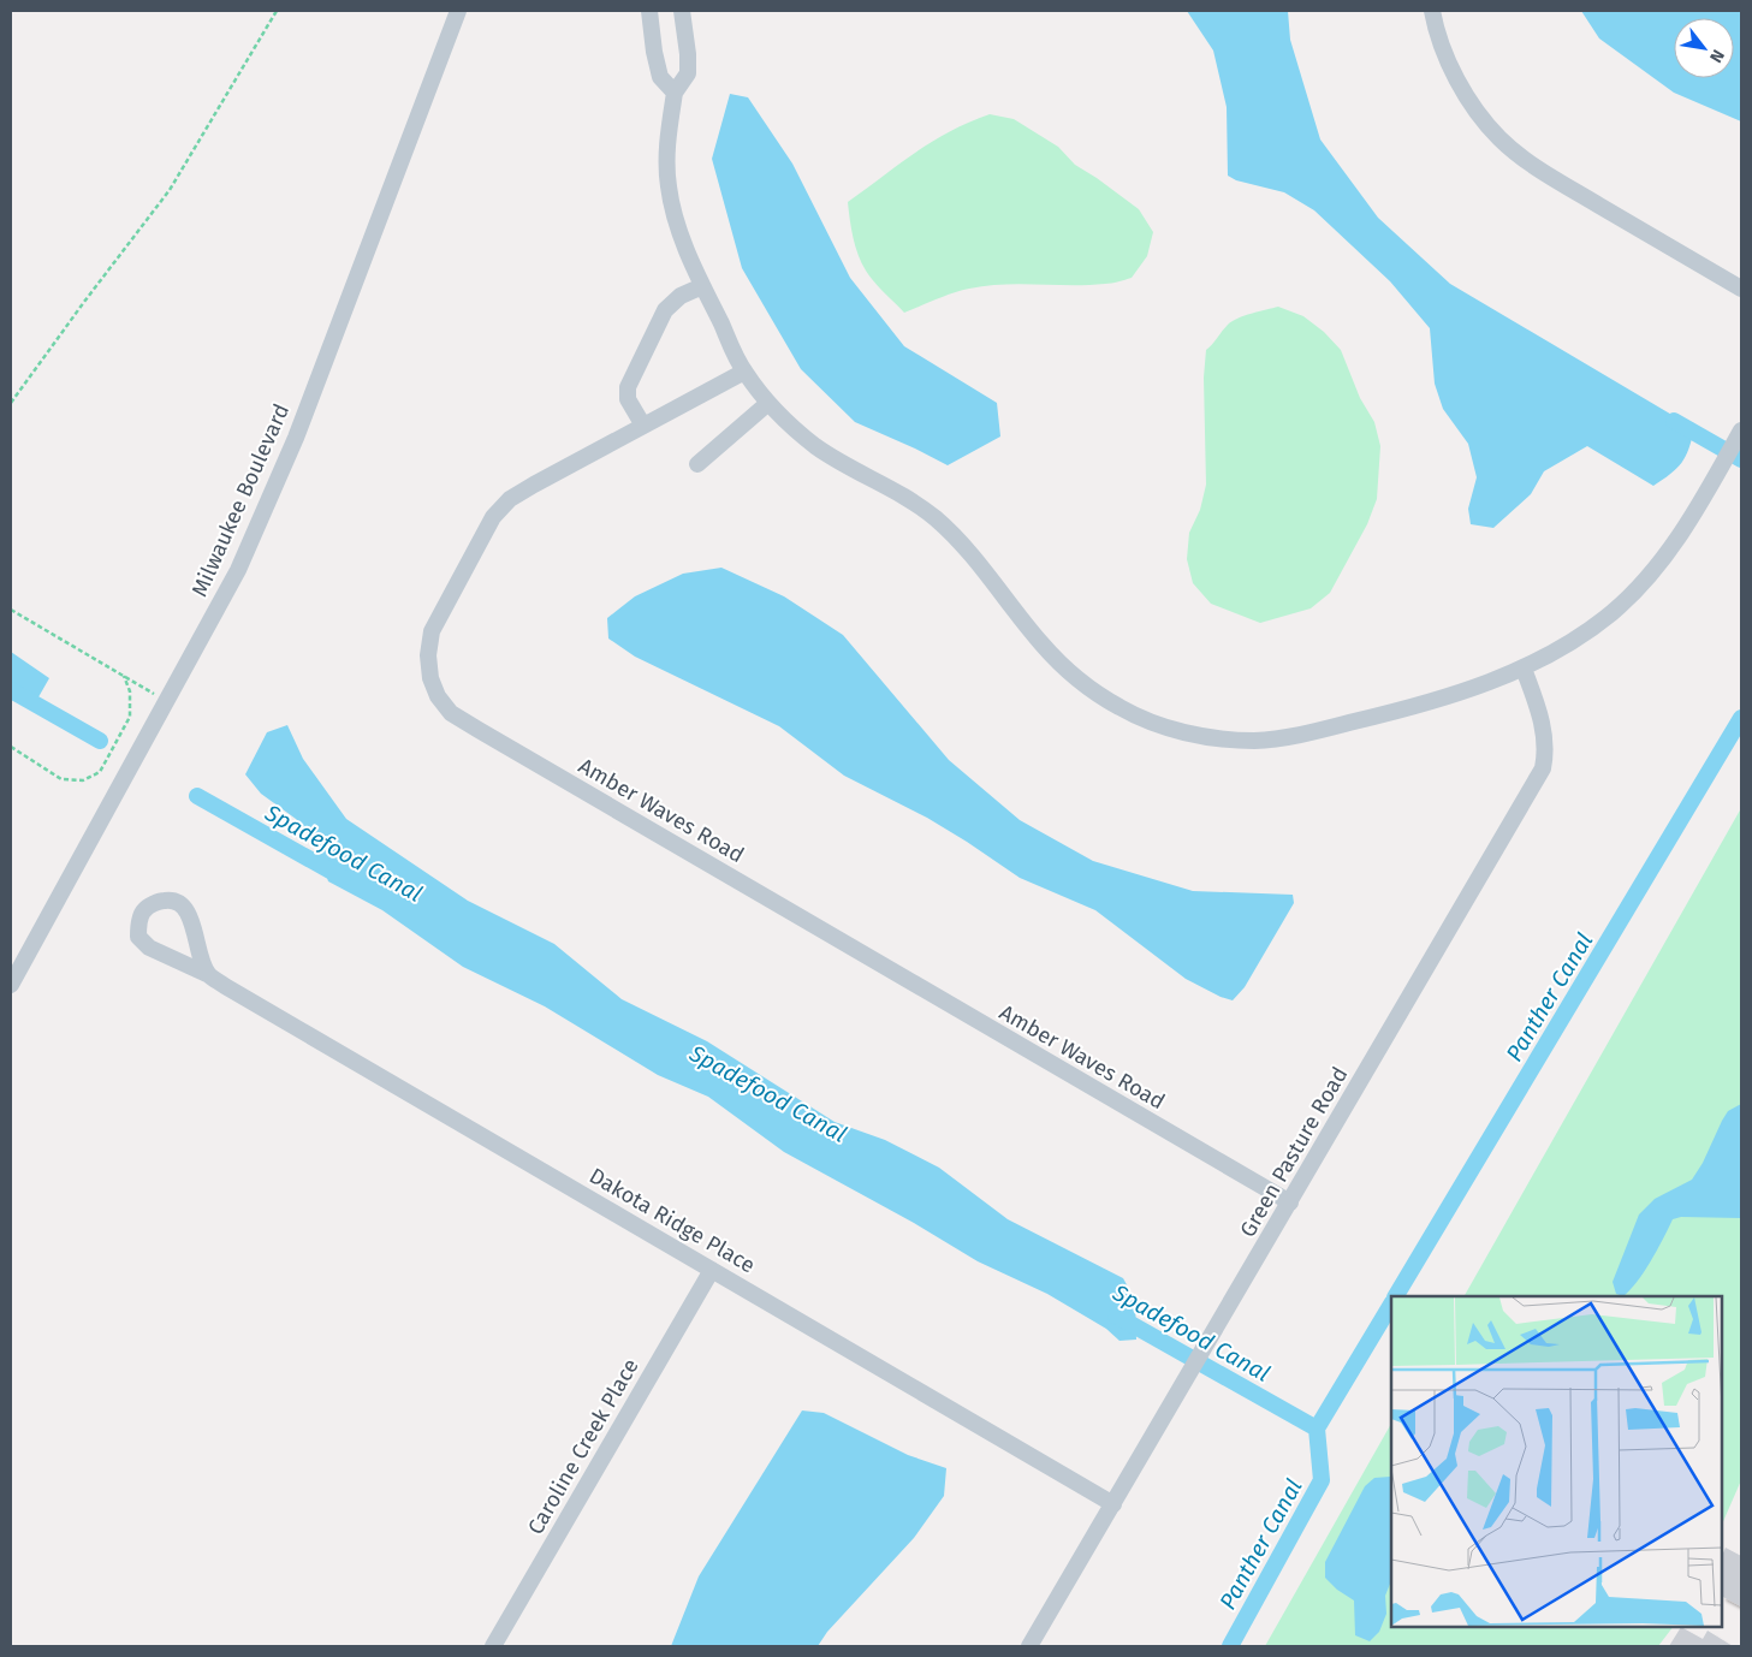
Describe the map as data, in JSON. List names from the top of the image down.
{
  "streets": {
    "street": [
      "Milwaukee Boulevard",
      "Amber Waves Road",
      "Green Pasture Road",
      "Dakota Ridge Place",
      "Caroline Creek Place"
    ]
  },
  "crossings": [
    ["Amber Waves Road", "Green Pasture Road"],
    ["Green Pasture Road", "Dakota Ridge Place"],
    ["Dakota Ridge Place", "Caroline Creek Place"]
  ],
  "water": ["Spadefood Canal", "Panther Canal"],
  "north": "bottom right"
}
